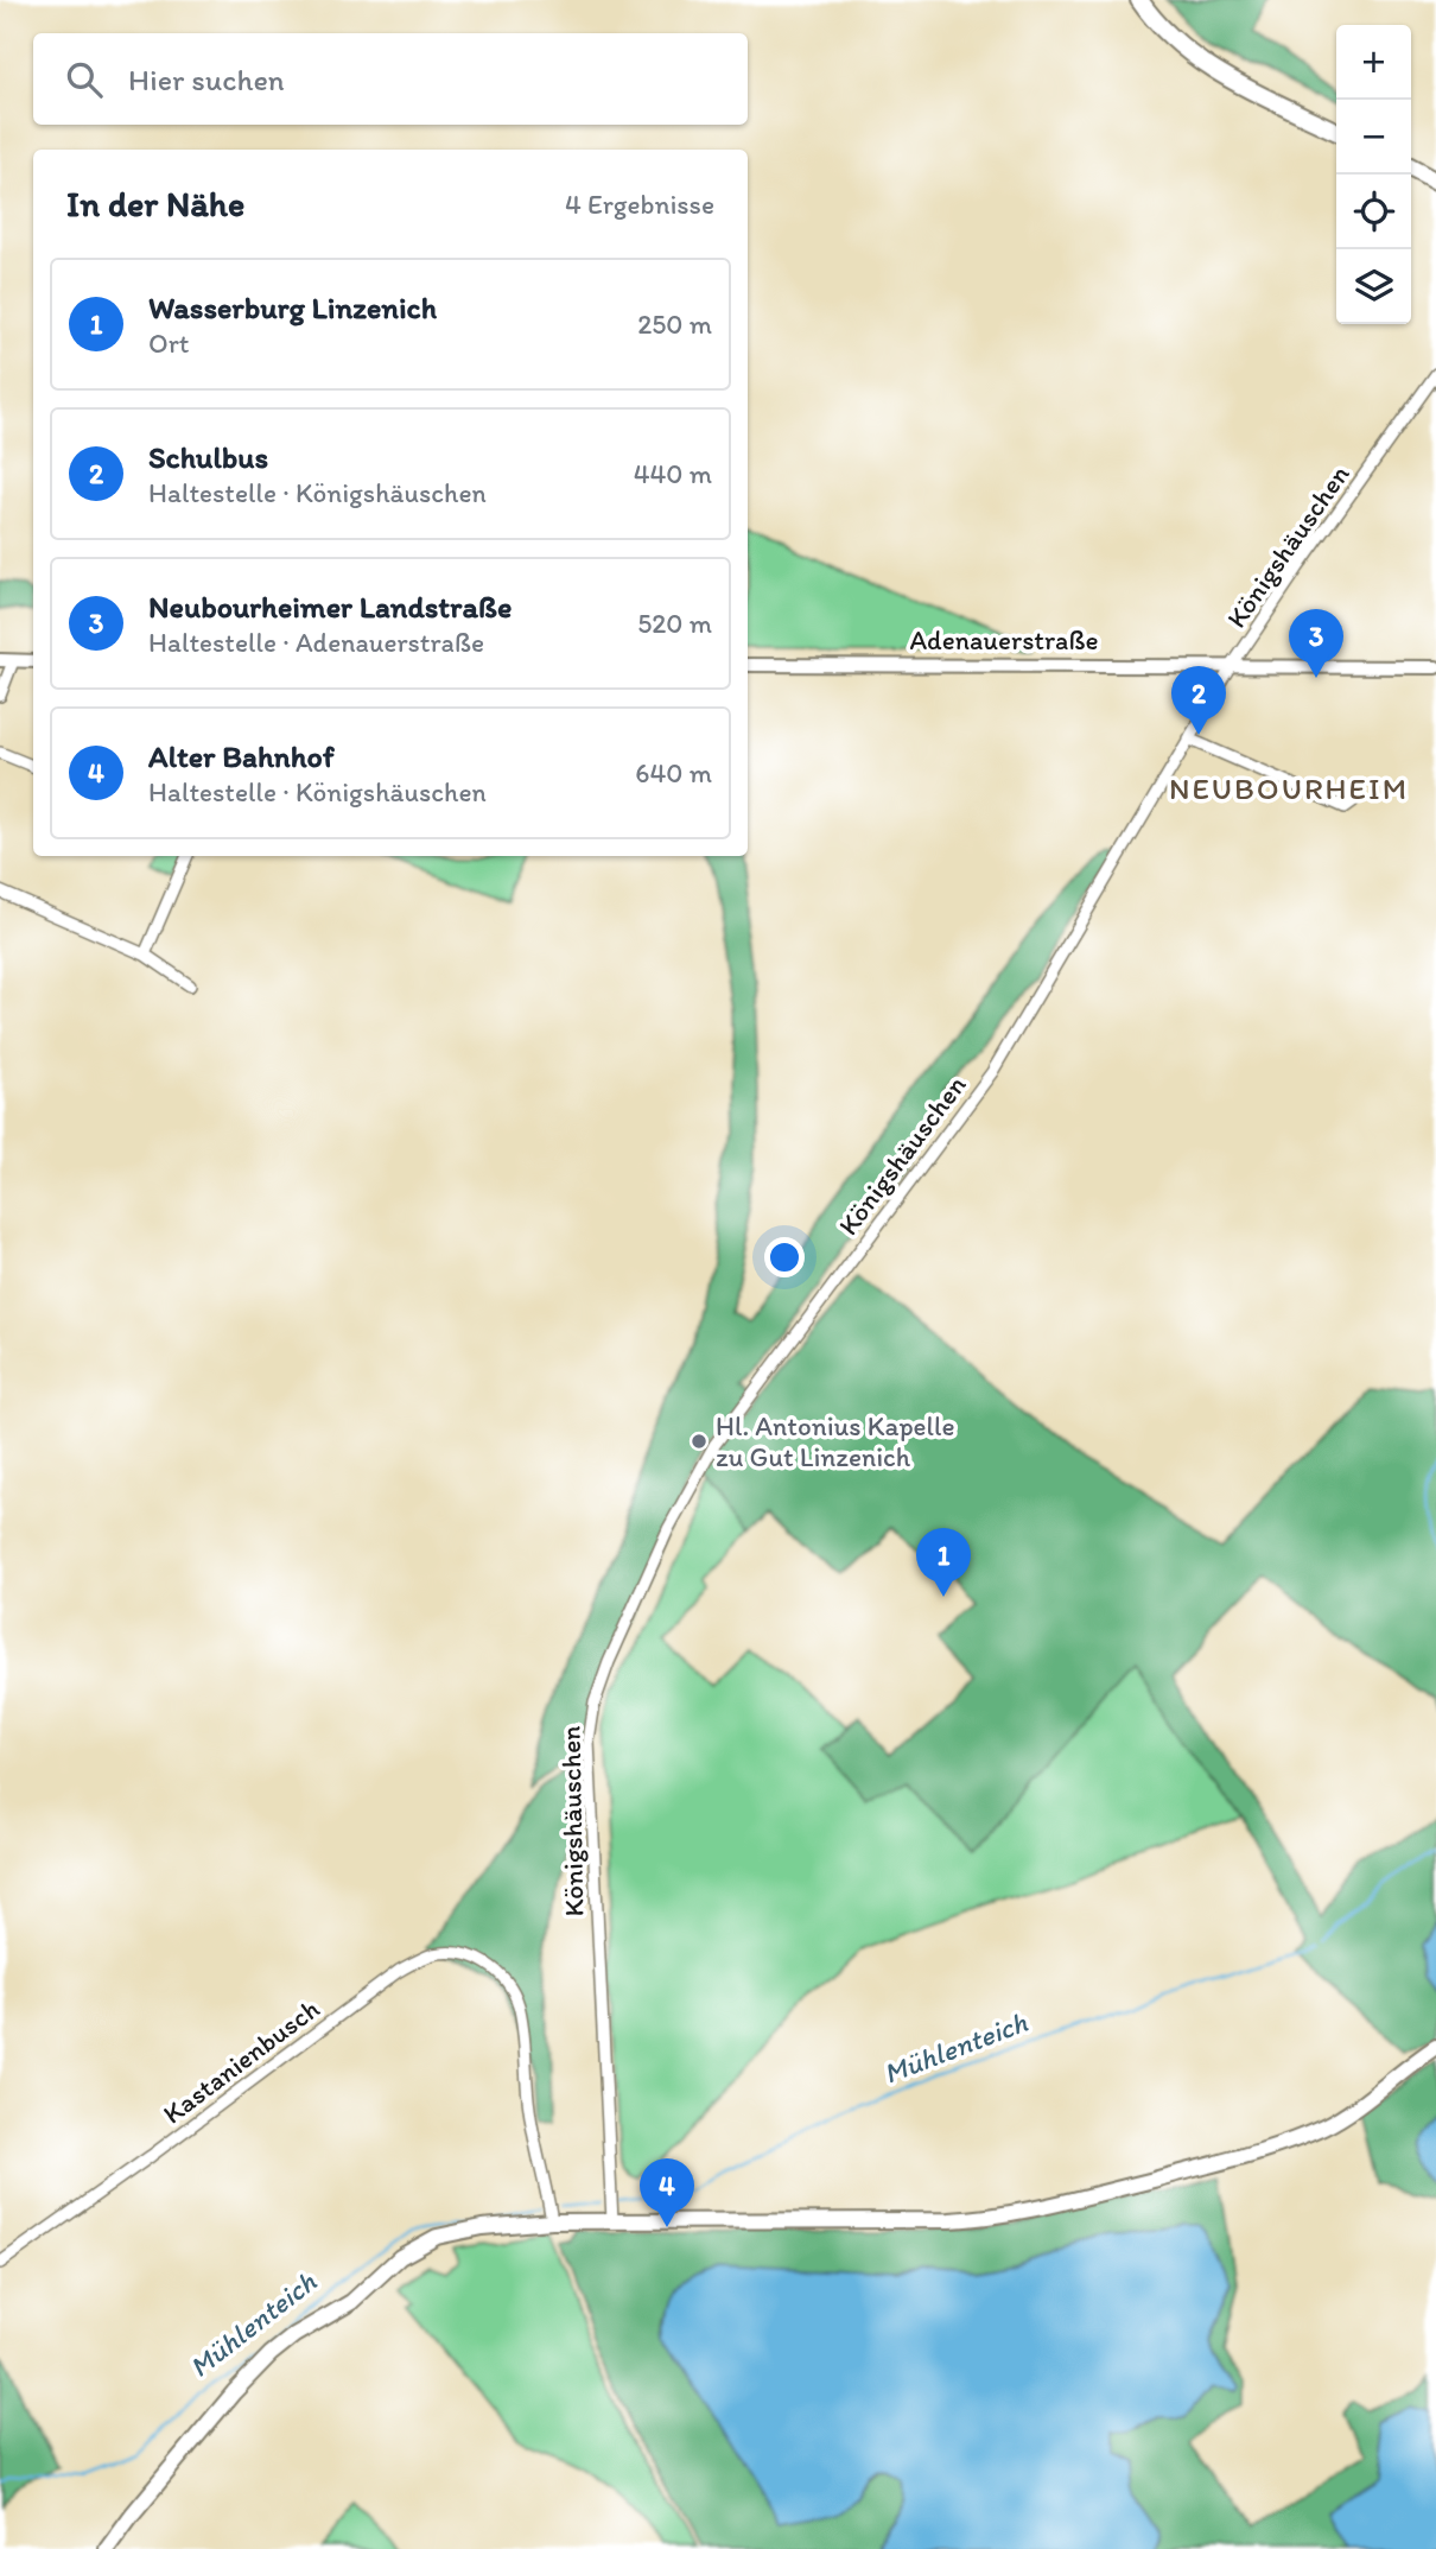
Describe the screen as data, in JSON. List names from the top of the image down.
{
  "streets": {
    "street": ["Königshäuschen", "Adenauerstraße", "Kastanienbusch"]
  },
  "crossings": [
    ["Königshäuschen", "Adenauerstraße"]
  ],
  "districts": ["NEUBOURHEIM"],
  "water": ["Mühlenteich"],
  "places": ["Hl. Antonius Kapelle zu Gut Linzenich"],
  "page": {
    "map_buttons": ["+", "−"],
    "search": "Hier suchen",
    "heading": ["In der Nähe", "4 Ergebnisse"],
    "list": [
      {
        "mark": "1",
        "name": "Wasserburg Linzenich",
        "note": "Ort",
        "value": "250 m"
      },
      {
        "mark": "2",
        "name": "Schulbus",
        "note": "Haltestelle · Königshäuschen",
        "value": "440 m"
      },
      {
        "mark": "3",
        "name": "Neubourheimer Landstraße",
        "note": "Haltestelle · Adenauerstraße",
        "value": "520 m"
      },
      {
        "mark": "4",
        "name": "Alter Bahnhof",
        "note": "Haltestelle · Königshäuschen",
        "value": "640 m"
      }
    ],
    "pins": [
      "3",
      "2",
      "1",
      "4"
    ]
  }
}
